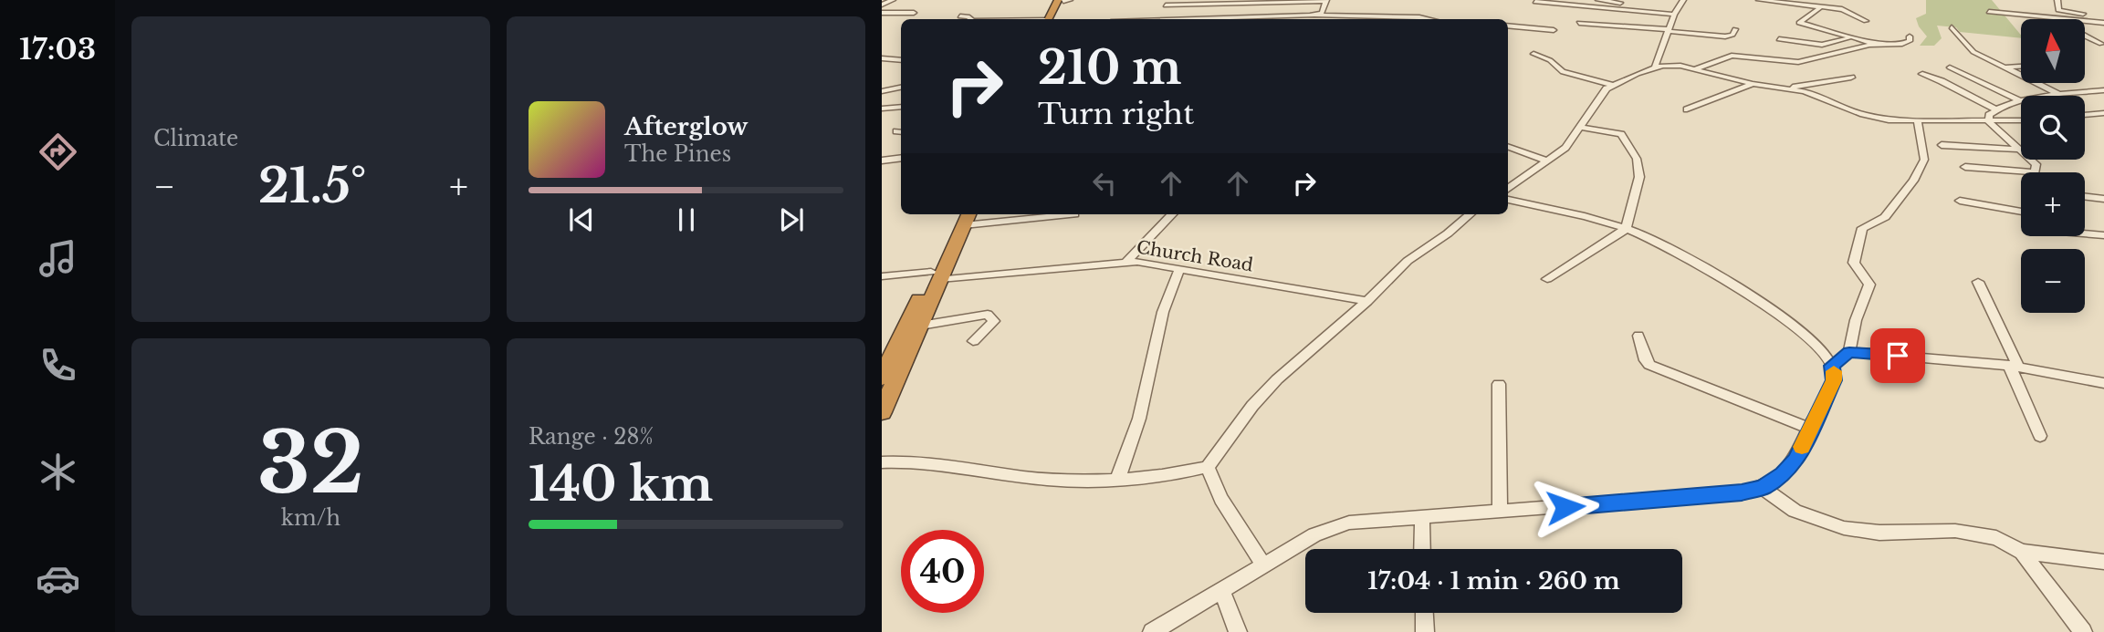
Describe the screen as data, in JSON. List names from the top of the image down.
{
  "streets": {
    "street": ["Church Road"]
  },
  "north": "top",
  "page": {
    "tabs": "17:03",
    "tile": [
      "Climate",
      ["32", "km/h"],
      ["Range · 28%", "140 km"]
    ],
    "map_buttons": ["+", "−"],
    "turn": ["210 m", "Turn right"],
    "song": ["Afterglow", "The Pines"],
    "heat": ["−", "21.5°", "+"],
    "limit": "40",
    "trip": "17:04 · 1 min · 260 m"
  }
}
